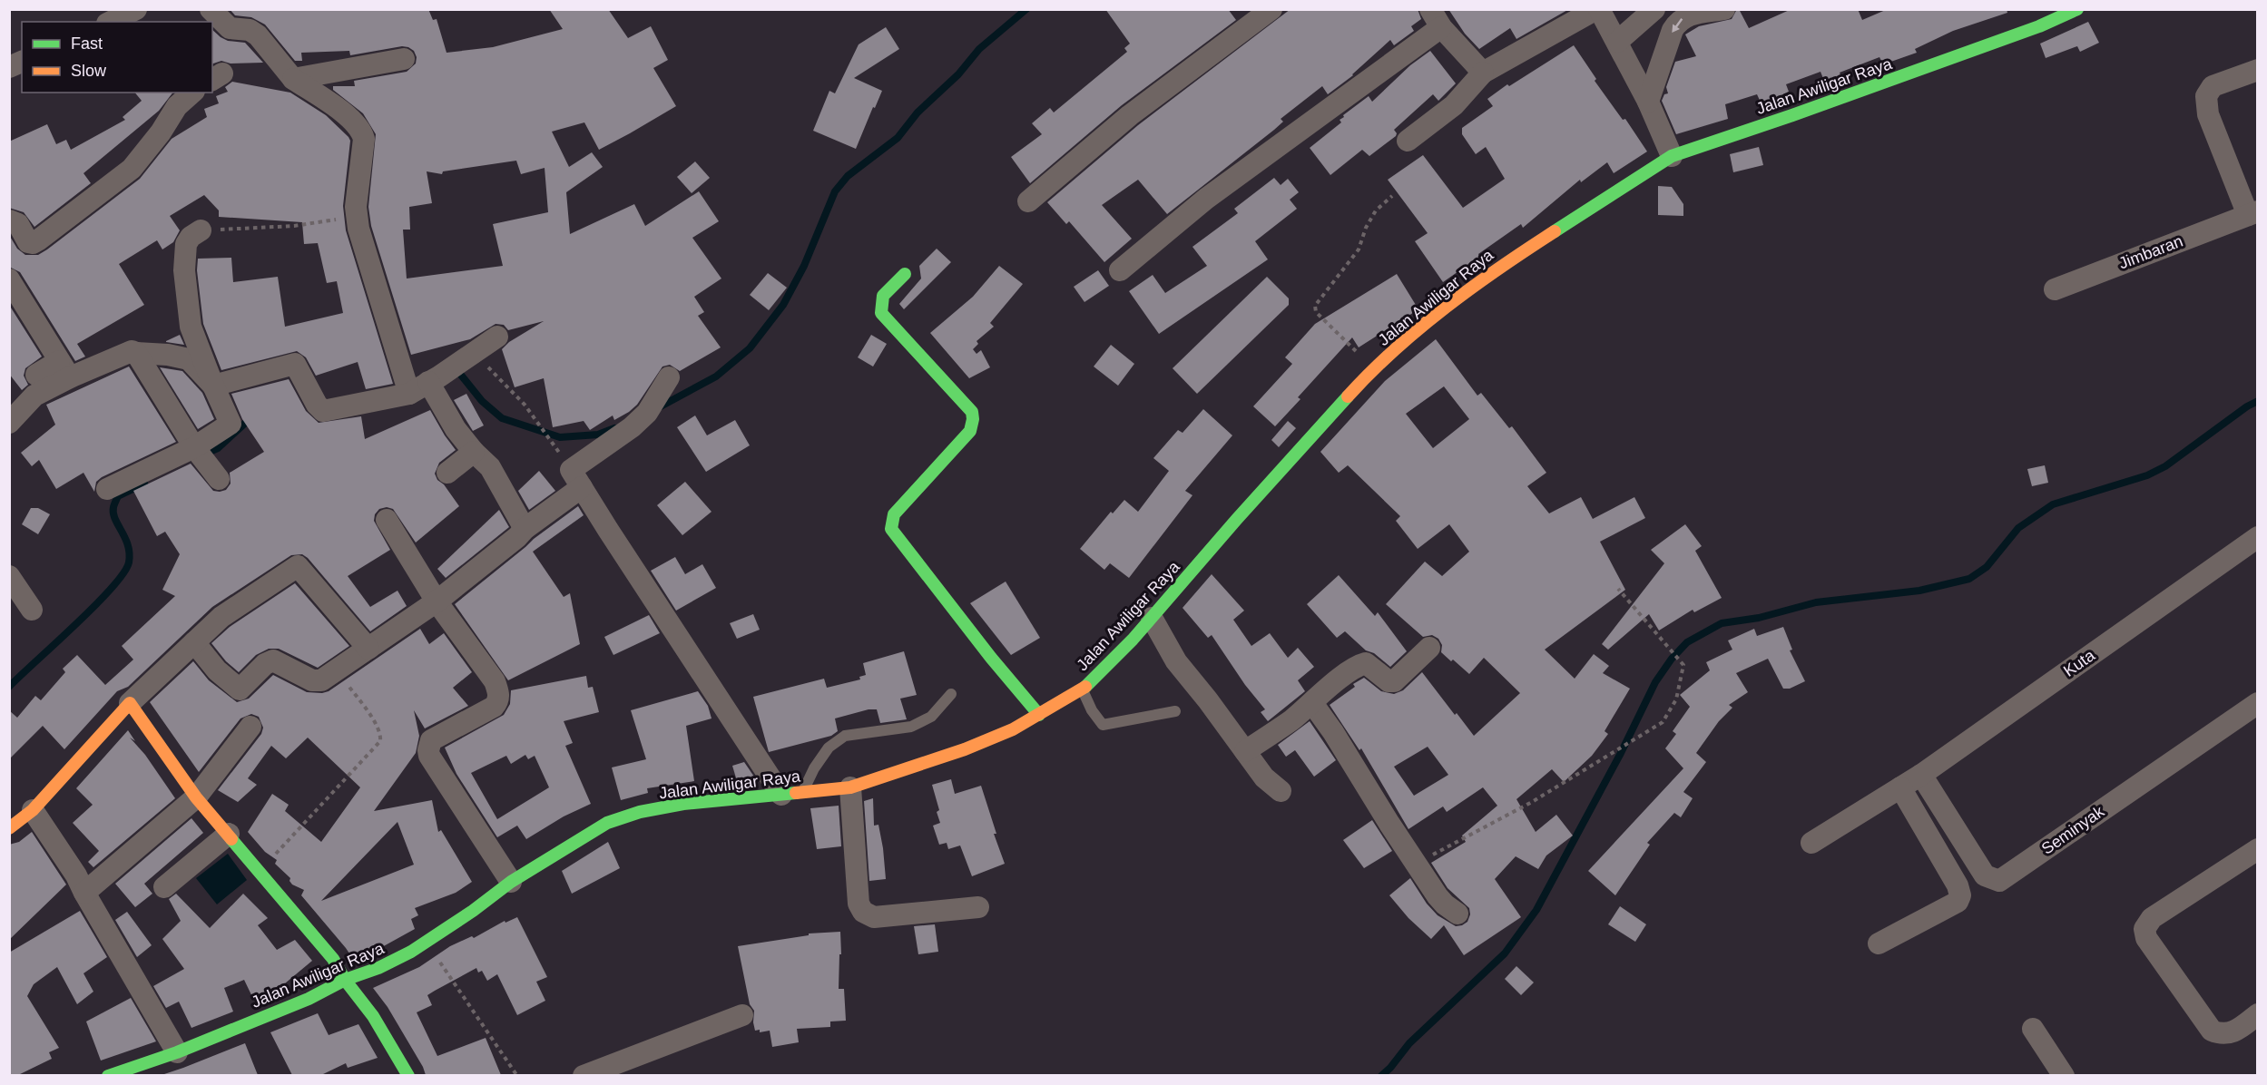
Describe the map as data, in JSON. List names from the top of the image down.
{
  "streets": {
    "street": [
      "Jalan Awiligar Raya",
      "Jimbaran",
      "Kuta",
      "Seminyak"
    ]
  },
  "crossings": [
    ["Kuta", "Seminyak"]
  ],
  "legend": ["Fast", "Slow"]
}
